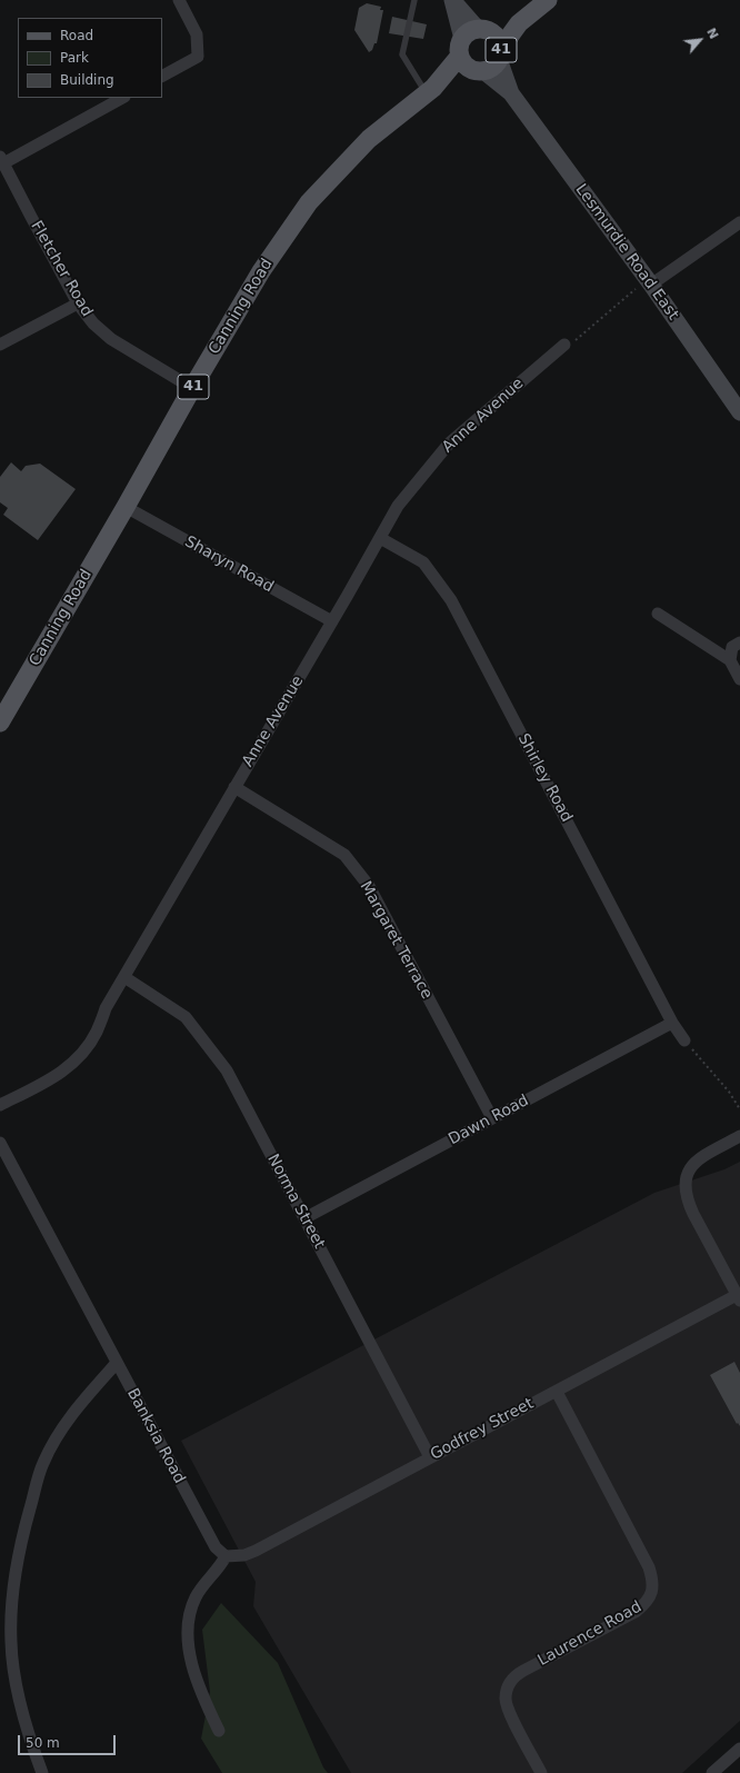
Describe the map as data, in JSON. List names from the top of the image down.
{
  "streets": {
    "main road": ["41", "Canning Road"],
    "street": [
      "Lesmurdie Road East",
      "Fletcher Road",
      "Anne Avenue",
      "Sharyn Road",
      "Shirley Road",
      "Margaret Terrace",
      "Dawn Road",
      "Norma Street",
      "Godfrey Street",
      "Banksia Road",
      "Laurence Road"
    ]
  },
  "crossings": [
    ["41", "Lesmurdie Road East"],
    ["41", "Canning Road"],
    ["Lesmurdie Road East", "Canning Road"],
    ["Fletcher Road", "Canning Road"],
    ["Canning Road", "Sharyn Road"],
    ["Anne Avenue", "Sharyn Road"],
    ["Anne Avenue", "Shirley Road"],
    ["Anne Avenue", "Margaret Terrace"],
    ["Anne Avenue", "Norma Street"],
    ["Shirley Road", "Dawn Road"],
    ["Margaret Terrace", "Dawn Road"],
    ["Dawn Road", "Norma Street"],
    ["Norma Street", "Godfrey Street"],
    ["Godfrey Street", "Banksia Road"],
    ["Godfrey Street", "Laurence Road"]
  ],
  "legend": ["Road", "Park", "Building"],
  "scale_bar": "50 m",
  "north": "top right"
}
